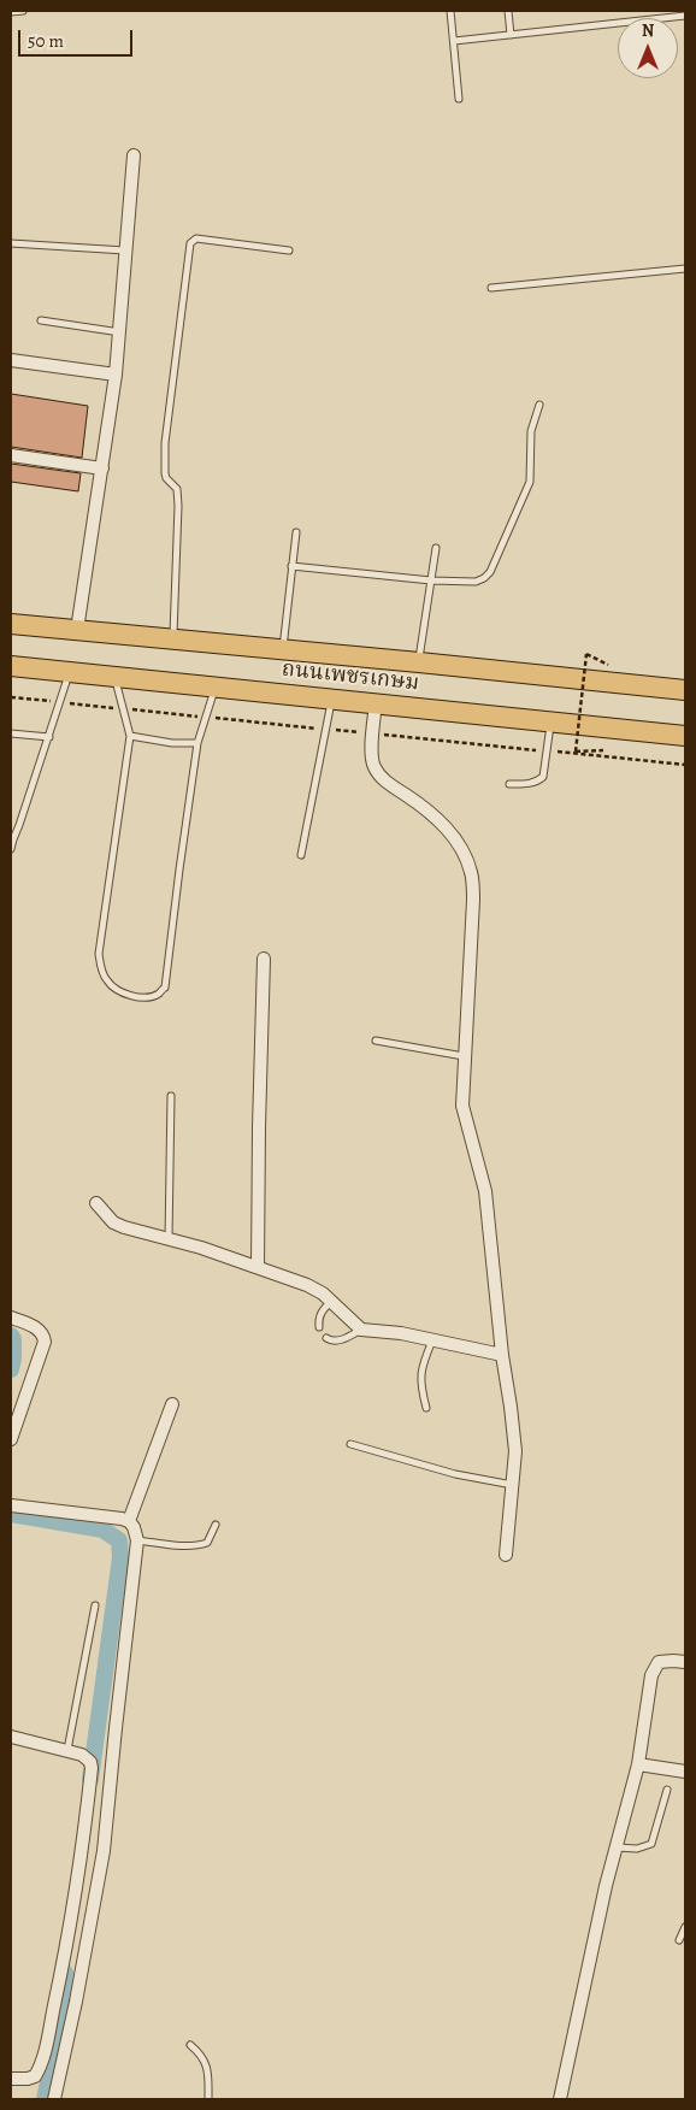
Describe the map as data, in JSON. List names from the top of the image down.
{
  "streets": {
    "main road": ["ถนนเพชรเกษม"]
  },
  "scale_bar": "50 m",
  "north": "top"
}
